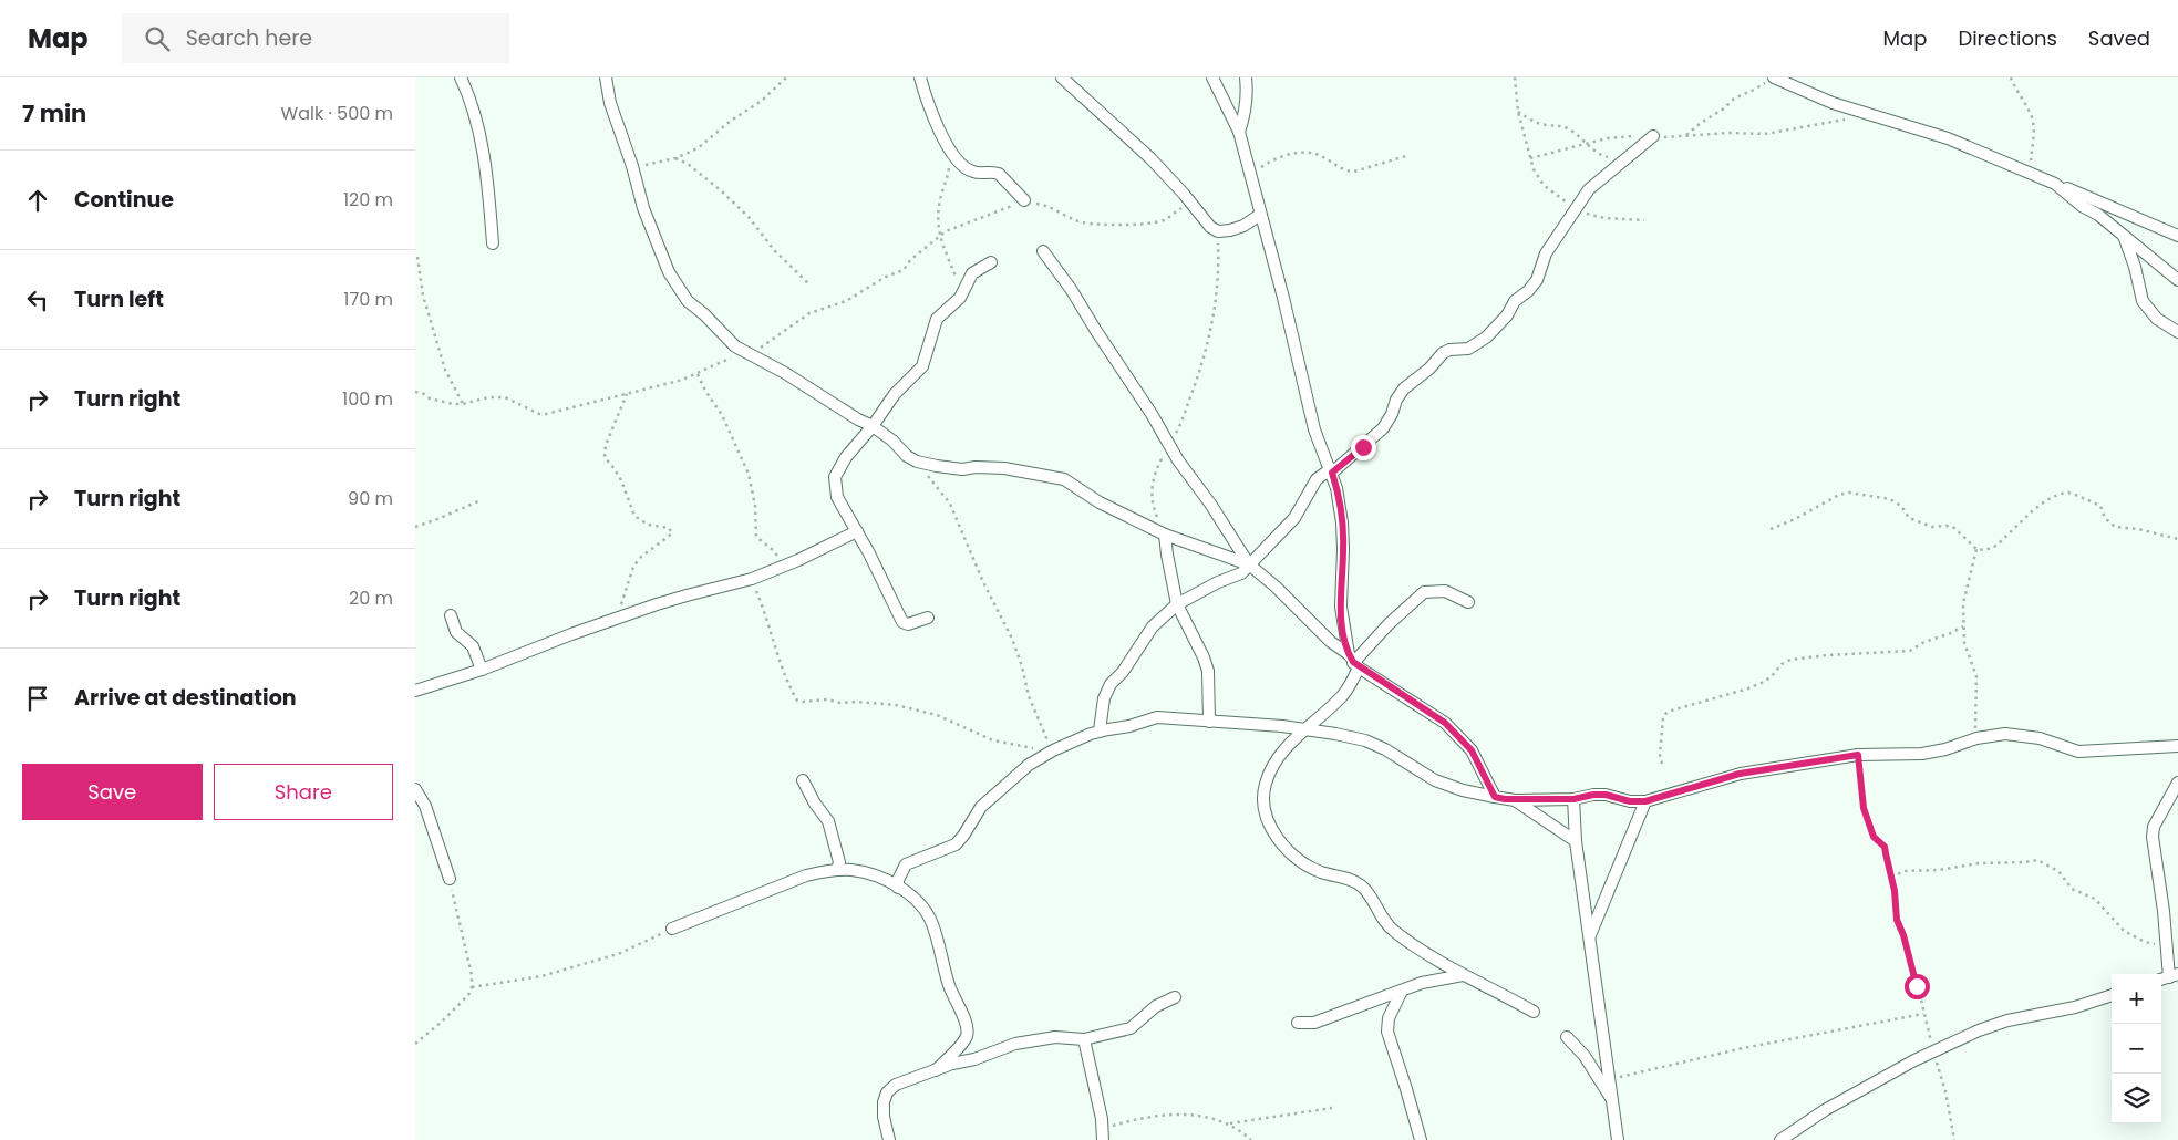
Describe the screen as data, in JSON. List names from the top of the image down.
{
  "page": {
    "header": "Map",
    "search": "Search here",
    "nav": ["Map", "Directions", "Saved"],
    "heading": ["7 min", "Walk · 500 m"],
    "list": [
      ["Continue", "120 m"],
      ["Turn left", "170 m"],
      ["Turn right", "100 m"],
      ["Turn right", "90 m"],
      ["Turn right", "20 m"],
      "Arrive at destination"
    ],
    "buttons": ["Save", "Share"],
    "map_buttons": ["+", "−"]
  }
}
